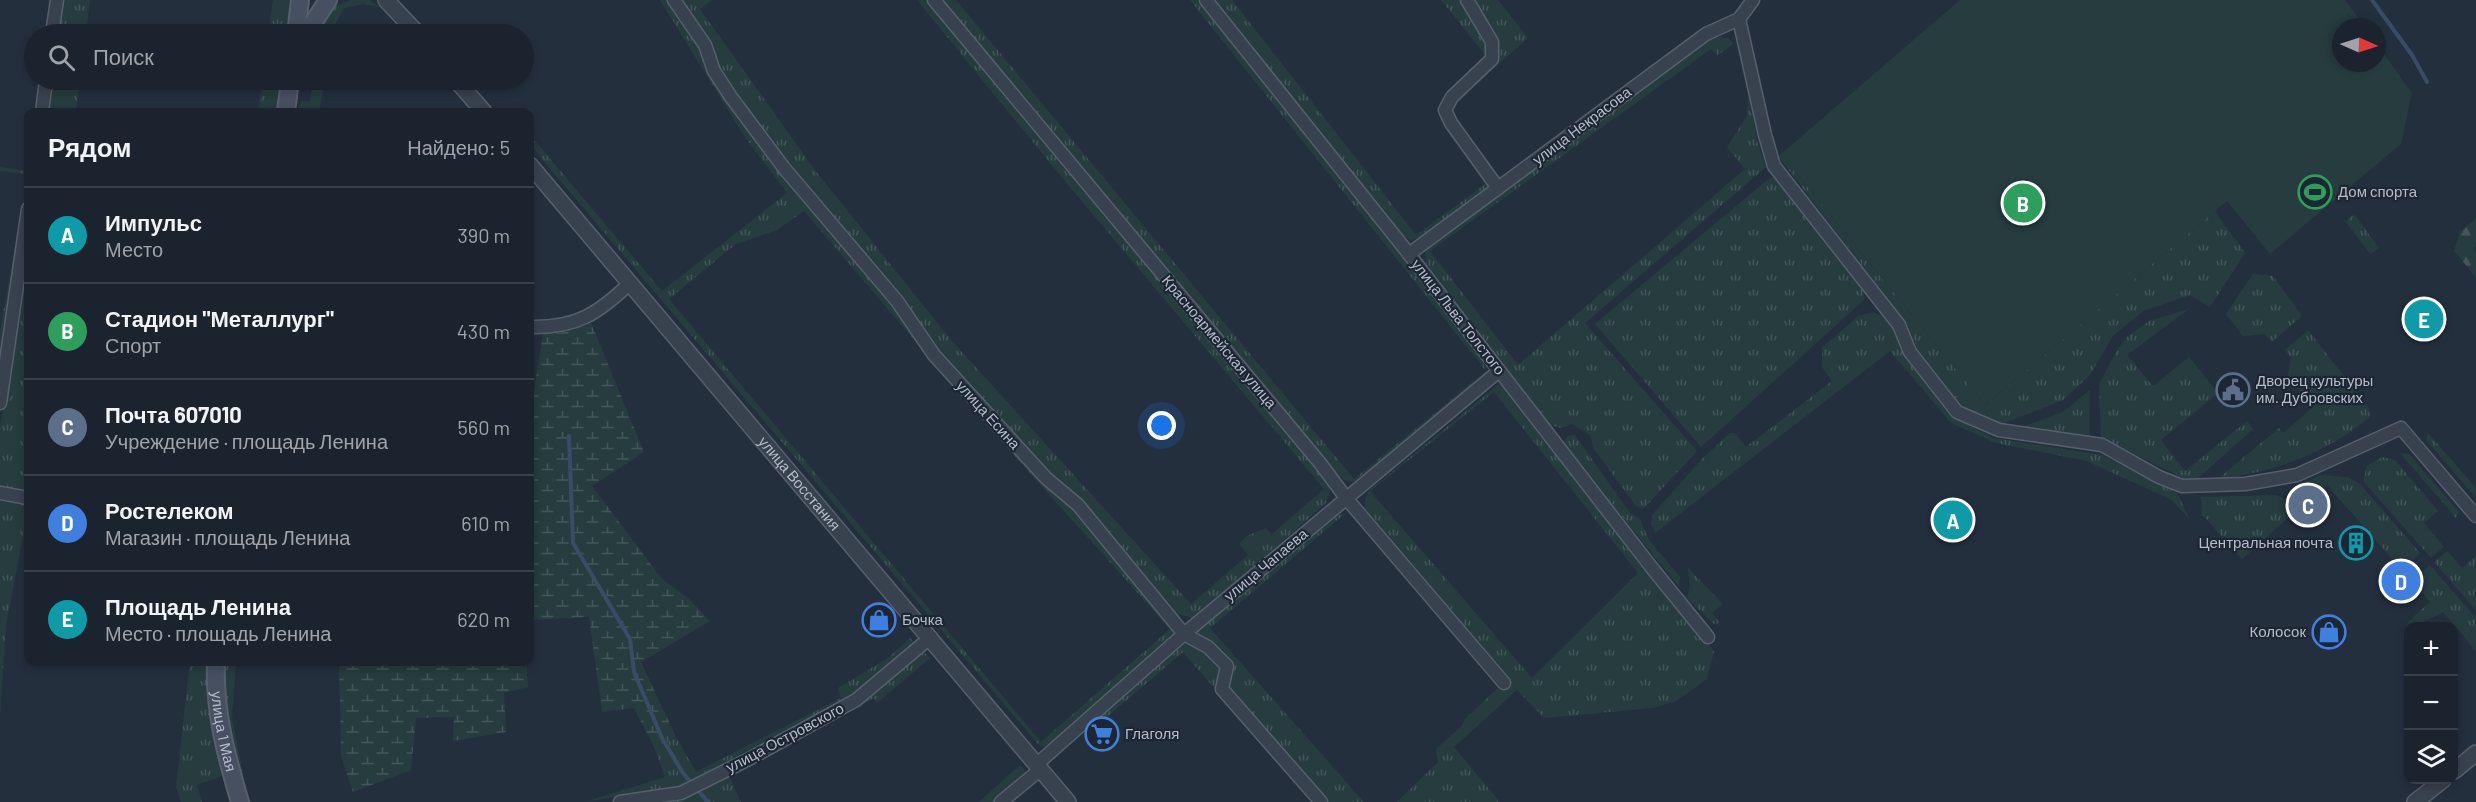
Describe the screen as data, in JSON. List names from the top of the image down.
{
  "streets": {
    "main road": ["улица 1 Мая"],
    "street": [
      "улица Некрасова",
      "улица Льва Толстого",
      "Красноармейская улица",
      "улица Есина",
      "улица Восстания",
      "улица Чапаева",
      "улица Островского"
    ]
  },
  "crossings": [
    ["улица Некрасова", "улица Льва Толстого"],
    ["улица Льва Толстого", "улица Чапаева"],
    ["Красноармейская улица", "улица Чапаева"],
    ["улица Есина", "улица Чапаева"],
    ["улица Восстания", "улица Чапаева"],
    ["улица Восстания", "улица Островского"]
  ],
  "places": {
    "sports": ["Дом спорта"],
    "public building": ["Дворец культуры им. Дубровских"],
    "building": ["Центральная почта"],
    "shop": ["Бочка", "Колосок"],
    "supermarket": ["Глаголя"]
  },
  "north": "right",
  "page": {
    "search": "Поиск",
    "heading": ["Рядом", "Найдено: 5"],
    "pins": [
      "B",
      "E",
      "C",
      "A",
      "D"
    ],
    "list": [
      {
        "mark": "A",
        "name": "Импульс",
        "note": "Место",
        "value": "390 m"
      },
      {
        "mark": "B",
        "name": "Стадион \"Металлург\"",
        "note": "Спорт",
        "value": "430 m"
      },
      {
        "mark": "C",
        "name": "Почта 607010",
        "note": "Учреждение · площадь Ленина",
        "value": "560 m"
      },
      {
        "mark": "D",
        "name": "Ростелеком",
        "note": "Магазин · площадь Ленина",
        "value": "610 m"
      },
      {
        "mark": "E",
        "name": "Площадь Ленина",
        "note": "Место · площадь Ленина",
        "value": "620 m"
      }
    ],
    "map_buttons": ["+", "−"]
  }
}
